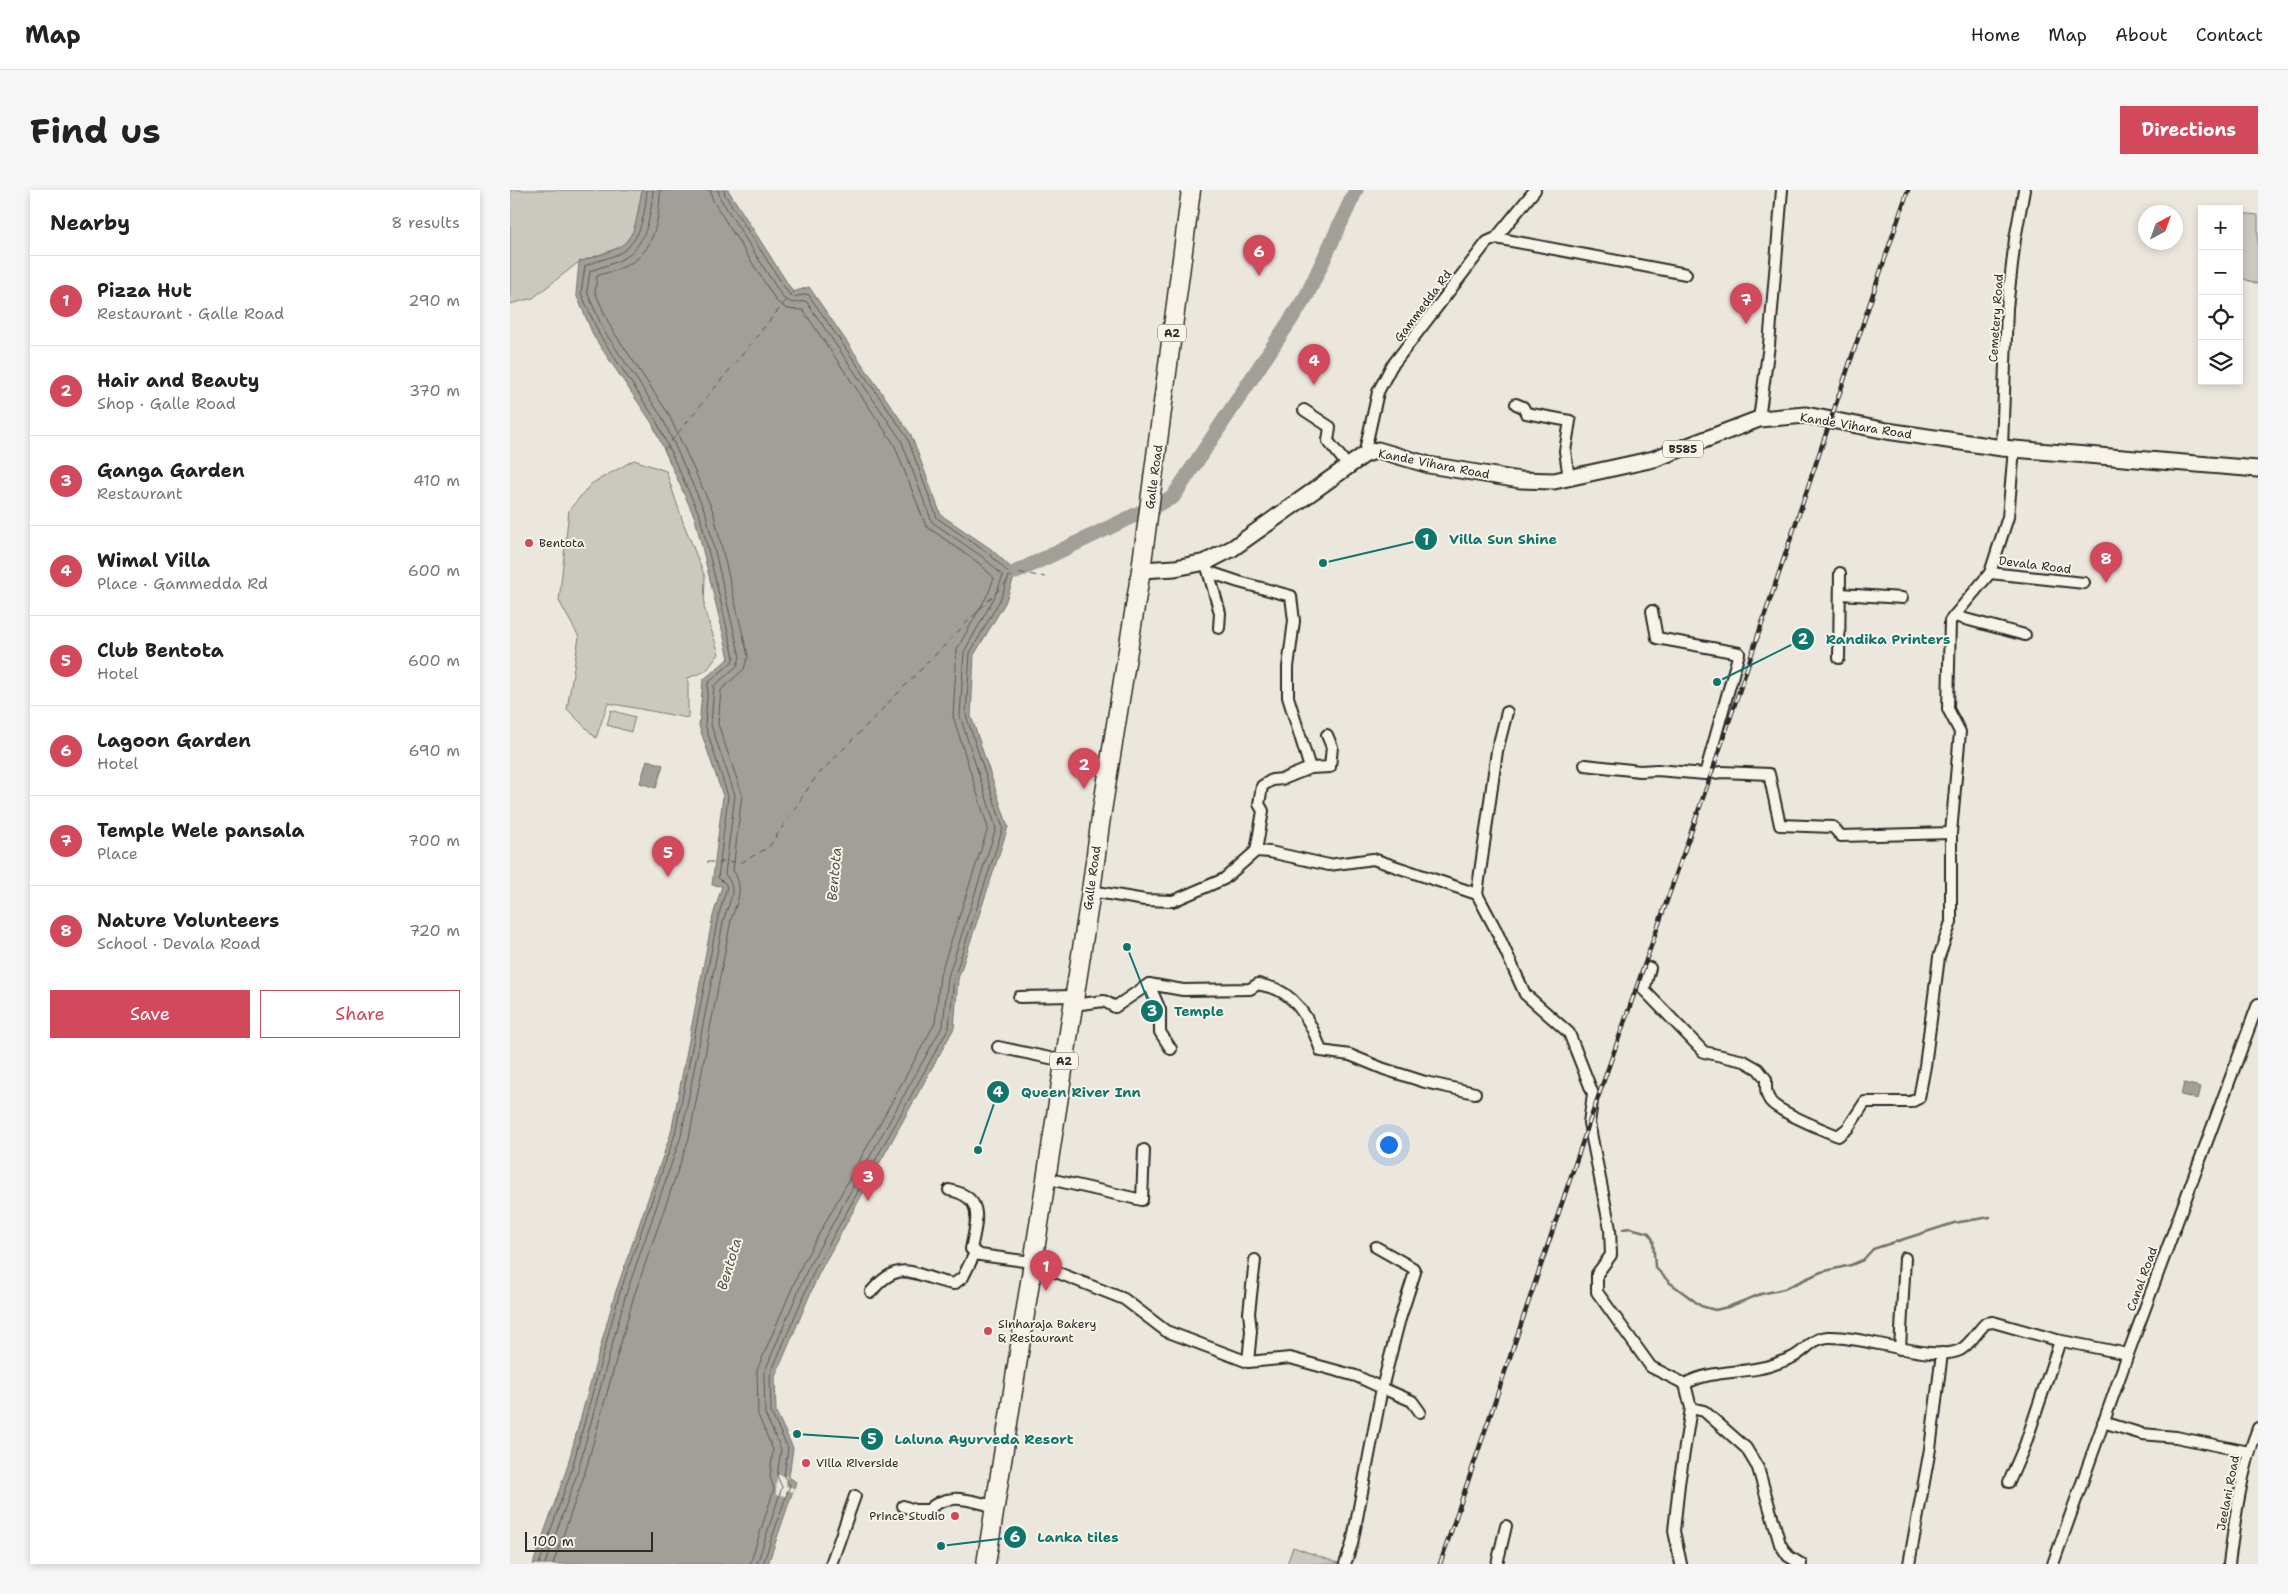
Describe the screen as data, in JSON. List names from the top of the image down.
{
  "streets": {
    "highway": ["A2", "Galle Road"],
    "main road": ["Kande Vihara Road", "B585"],
    "street": [
      "Gammedda Rd",
      "Cemetery Road",
      "Devala Road",
      "Canal Road",
      "Jeelani Road"
    ]
  },
  "crossings": [
    ["Gammedda Rd", "Kande Vihara Road"],
    ["Cemetery Road", "Kande Vihara Road"],
    ["Cemetery Road", "Devala Road"],
    ["Kande Vihara Road", "Galle Road"],
    ["Kande Vihara Road", "Devala Road"]
  ],
  "water": ["Bentota"],
  "places": [
    "Bentota",
    "Villa Sun Shine",
    "Randika Printers",
    "Temple",
    "Queen River Inn",
    "Sinharaja Bakery & Restaurant",
    "Laluna Ayurveda Resort",
    "Villa Riverside",
    "Prince Studio",
    "Lanka tiles"
  ],
  "scale_bar": "100 m",
  "north": "top right",
  "page": {
    "header": "Map",
    "nav": [
      "Home",
      "Map",
      "About",
      "Contact"
    ],
    "buttons": [
      "Directions",
      ["Save", "Share"]
    ],
    "title": "Find us",
    "heading": ["Nearby", "8 results"],
    "map_buttons": ["+", "−"],
    "pins": [
      "6",
      "7",
      "4",
      "8",
      "2",
      "5",
      "3",
      "1"
    ],
    "list": [
      {
        "mark": "1",
        "name": "Pizza Hut",
        "note": "Restaurant · Galle Road",
        "value": "290 m"
      },
      {
        "mark": "2",
        "name": "Hair and Beauty",
        "note": "Shop · Galle Road",
        "value": "370 m"
      },
      {
        "mark": "3",
        "name": "Ganga Garden",
        "note": "Restaurant",
        "value": "410 m"
      },
      {
        "mark": "4",
        "name": "Wimal Villa",
        "note": "Place · Gammedda Rd",
        "value": "600 m"
      },
      {
        "mark": "5",
        "name": "Club Bentota",
        "note": "Hotel",
        "value": "600 m"
      },
      {
        "mark": "6",
        "name": "Lagoon Garden",
        "note": "Hotel",
        "value": "690 m"
      },
      {
        "mark": "7",
        "name": "Temple Wele pansala",
        "note": "Place",
        "value": "700 m"
      },
      {
        "mark": "8",
        "name": "Nature Volunteers",
        "note": "School · Devala Road",
        "value": "720 m"
      }
    ],
    "scale": "100 m"
  }
}
